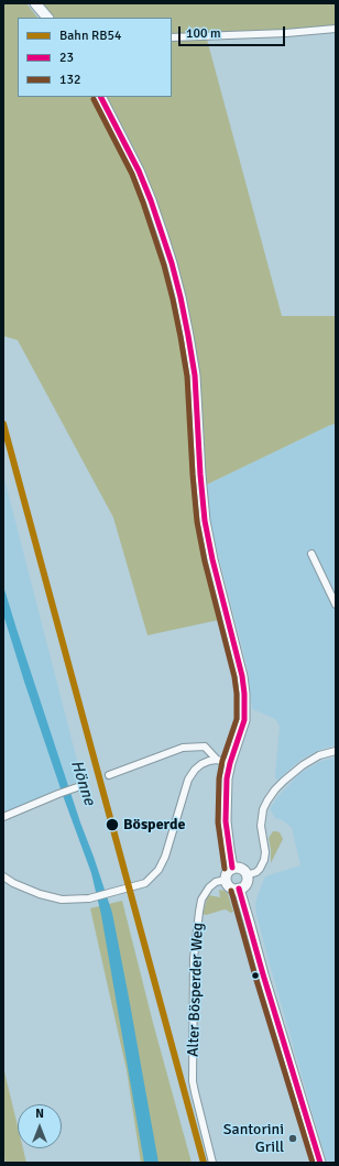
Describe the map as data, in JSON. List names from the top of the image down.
{
  "streets": {
    "street": ["Alter Bösperder Weg"]
  },
  "water": ["Hönne"],
  "places": ["Bösperde", "Santorini Grill"],
  "lines": ["transit line 23", "transit line 132", "rail line RB54"],
  "legend": ["Bahn RB54", "23", "132"],
  "scale_bar": "100 m",
  "north": "top"
}
